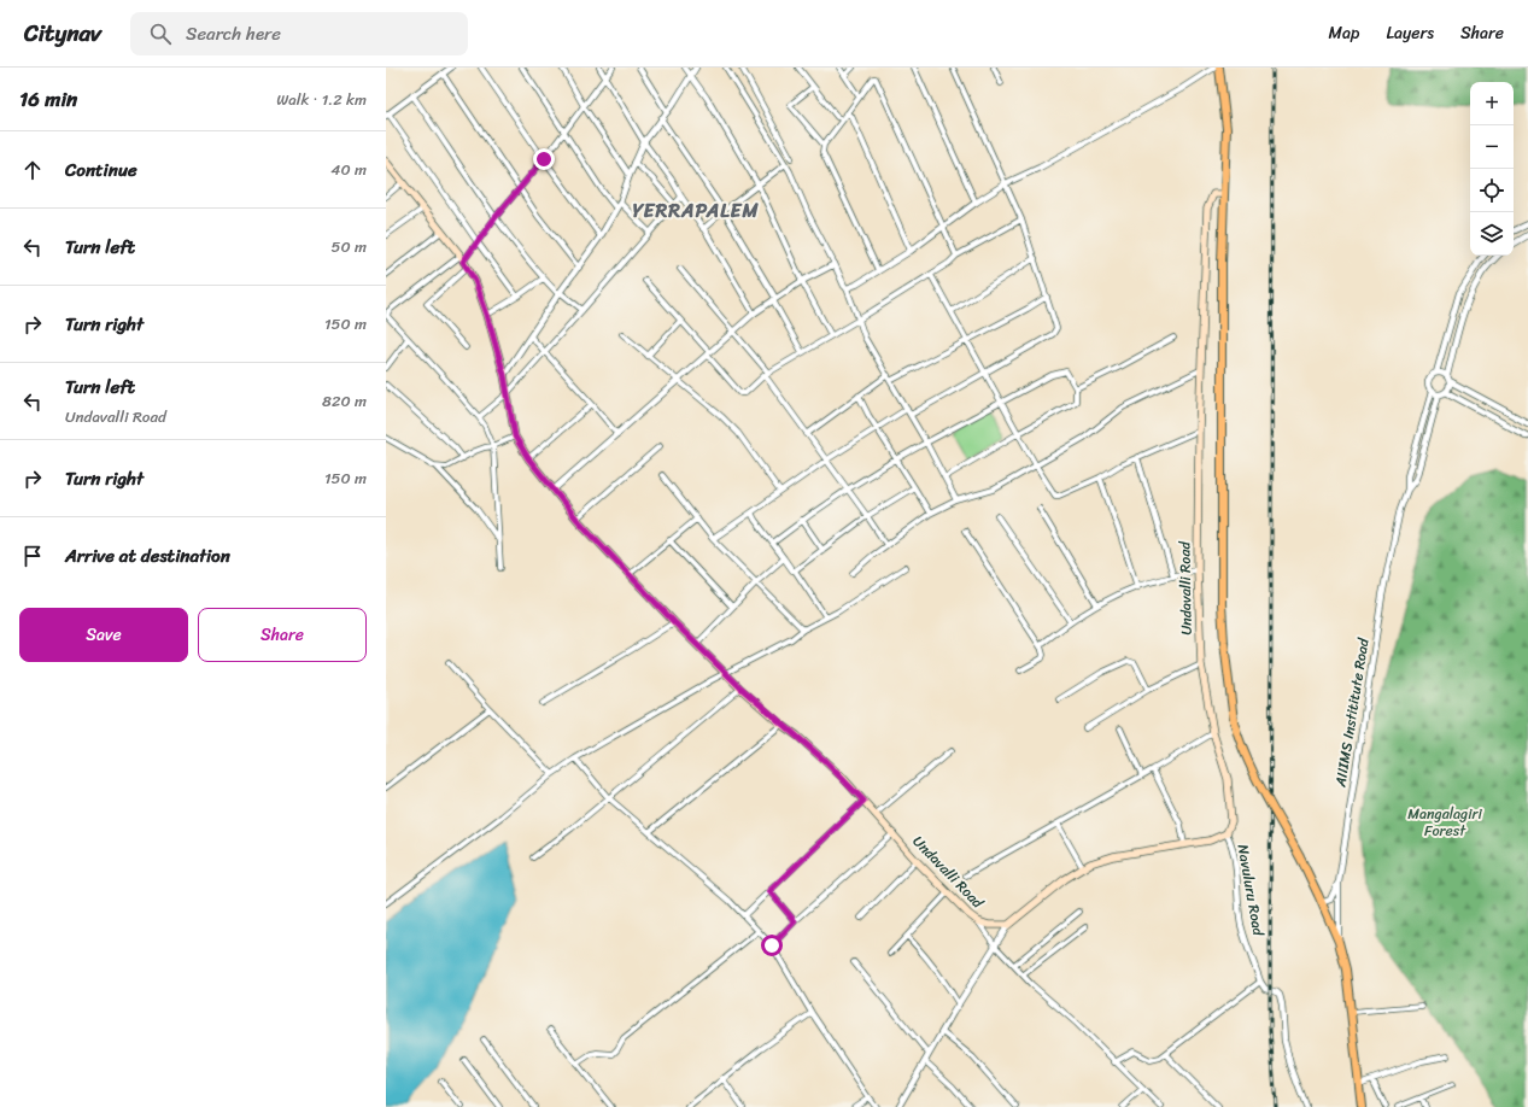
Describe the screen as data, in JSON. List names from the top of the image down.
{
  "streets": {
    "main road": ["Undavalli Road"],
    "street": ["AIIIMS Instititute Road", "Navuluru Road"]
  },
  "crossings": [
    ["Undavalli Road", "Navuluru Road"]
  ],
  "districts": ["YERRAPALEM"],
  "parks": ["Mangalagiri Forest"],
  "page": {
    "header": "Citynav",
    "search": "Search here",
    "nav": ["Map", "Layers", "Share"],
    "heading": ["16 min", "Walk · 1.2 km"],
    "map_buttons": ["+", "−"],
    "list": [
      ["Continue", "40 m"],
      ["Turn left", "50 m"],
      ["Turn right", "150 m"],
      ["Turn left", "Undavalli Road", "820 m"],
      ["Turn right", "150 m"],
      "Arrive at destination"
    ],
    "buttons": ["Save", "Share"]
  }
}
